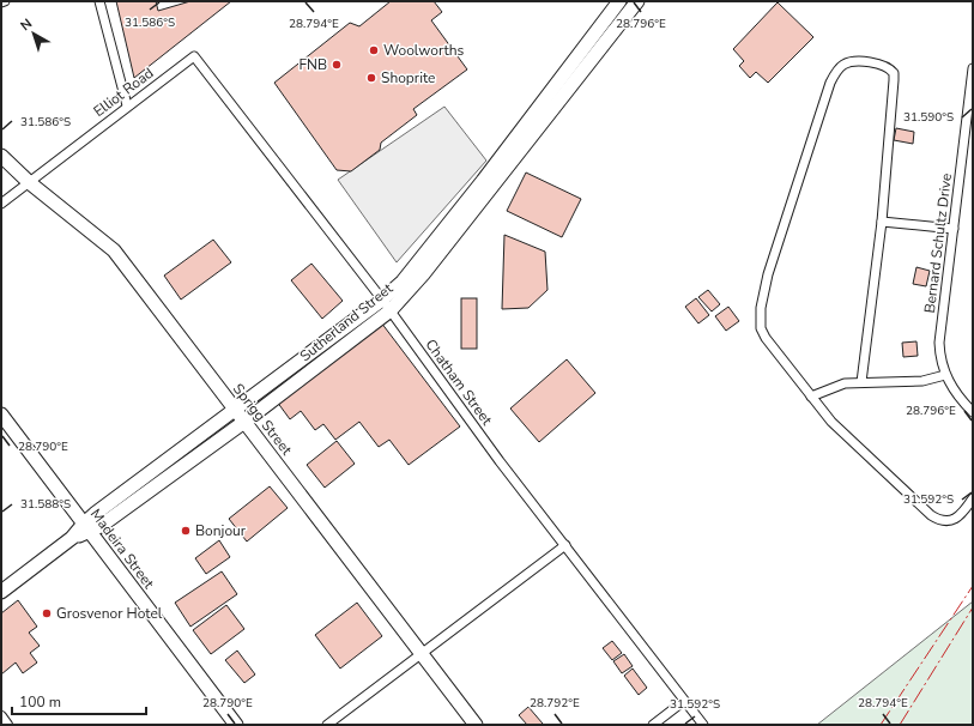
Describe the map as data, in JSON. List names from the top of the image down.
{
  "streets": {
    "main road": ["Sutherland Street", "Sprigg Street", "Madeira Street"],
    "street": ["Elliot Road", "Bernard Schultz Drive", "Chatham Street"]
  },
  "crossings": [
    ["Elliot Road", "Chatham Street"],
    ["Elliot Road", "Sprigg Street"],
    ["Sutherland Street", "Chatham Street"],
    ["Sutherland Street", "Sprigg Street"],
    ["Sutherland Street", "Madeira Street"]
  ],
  "places": [
    "Woolworths",
    "FNB",
    "Shoprite",
    "Bonjour",
    "Grosvenor Hotel"
  ],
  "scale_bar": "100 m",
  "north": "top left",
  "coordinates": [
    "31.586°S",
    "28.794°E",
    "28.796°E",
    "31.590°S",
    "28.790°E",
    "31.592°S",
    "31.588°S",
    "28.792°E"
  ]
}
